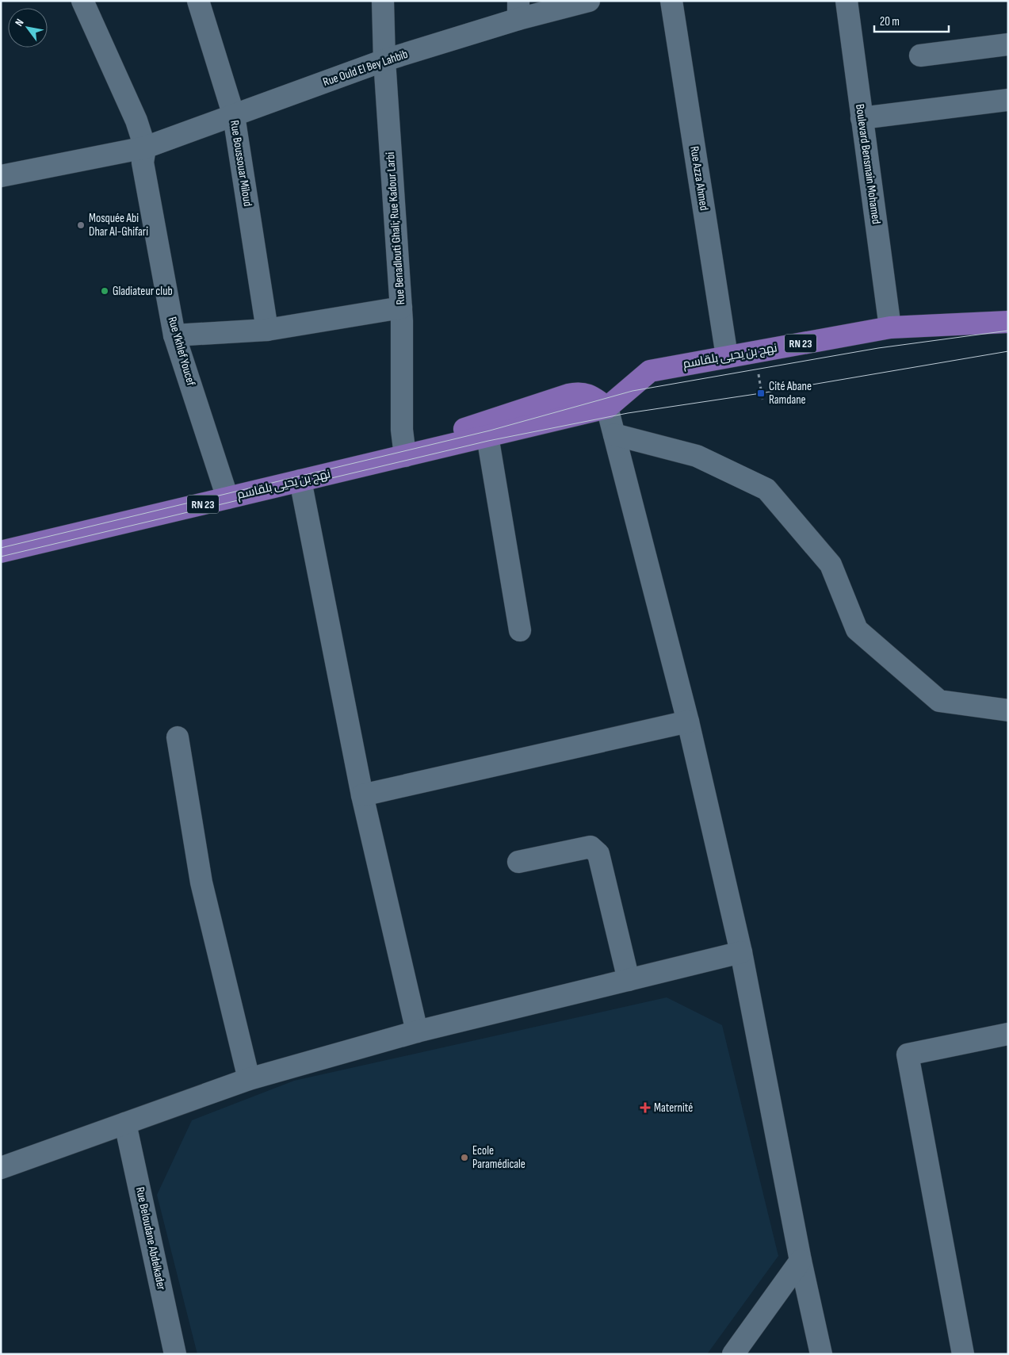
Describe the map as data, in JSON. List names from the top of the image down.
{
  "streets": {
    "main road": ["RN 23", "نهج بن يحيى بلقاسم"],
    "street": [
      "Rue Ould El Bey Lahbib",
      "Rue Boussouar Miloud",
      "Boulevard Bensmain Mohamed",
      "Rue Azza Ahmed",
      "Rue Benadlouti Ghali; Rue Kadour Larbi",
      "Rue Ykhlef Youcef",
      "Rue Beloudane Abdelkader"
    ]
  },
  "crossings": [
    ["Rue Ould El Bey Lahbib", "Rue Boussouar Miloud"],
    ["Rue Ould El Bey Lahbib", "Rue Benadlouti Ghali; Rue Kadour Larbi"],
    ["Rue Ould El Bey Lahbib", "Rue Ykhlef Youcef"],
    ["Boulevard Bensmain Mohamed", "نهج بن يحيى بلقاسم"],
    ["Rue Azza Ahmed", "نهج بن يحيى بلقاسم"],
    ["Rue Benadlouti Ghali; Rue Kadour Larbi", "نهج بن يحيى بلقاسم"],
    ["Rue Ykhlef Youcef", "نهج بن يحيى بلقاسم"]
  ],
  "places": {
    "other": ["Mosquée Abi Dhar Al-Ghifari", "Gladiateur club", "Ecole Paramédicale"],
    "transit": ["Cité Abane Ramdane"],
    "health": ["Maternité"]
  },
  "scale_bar": "20 m",
  "north": "top left"
}
